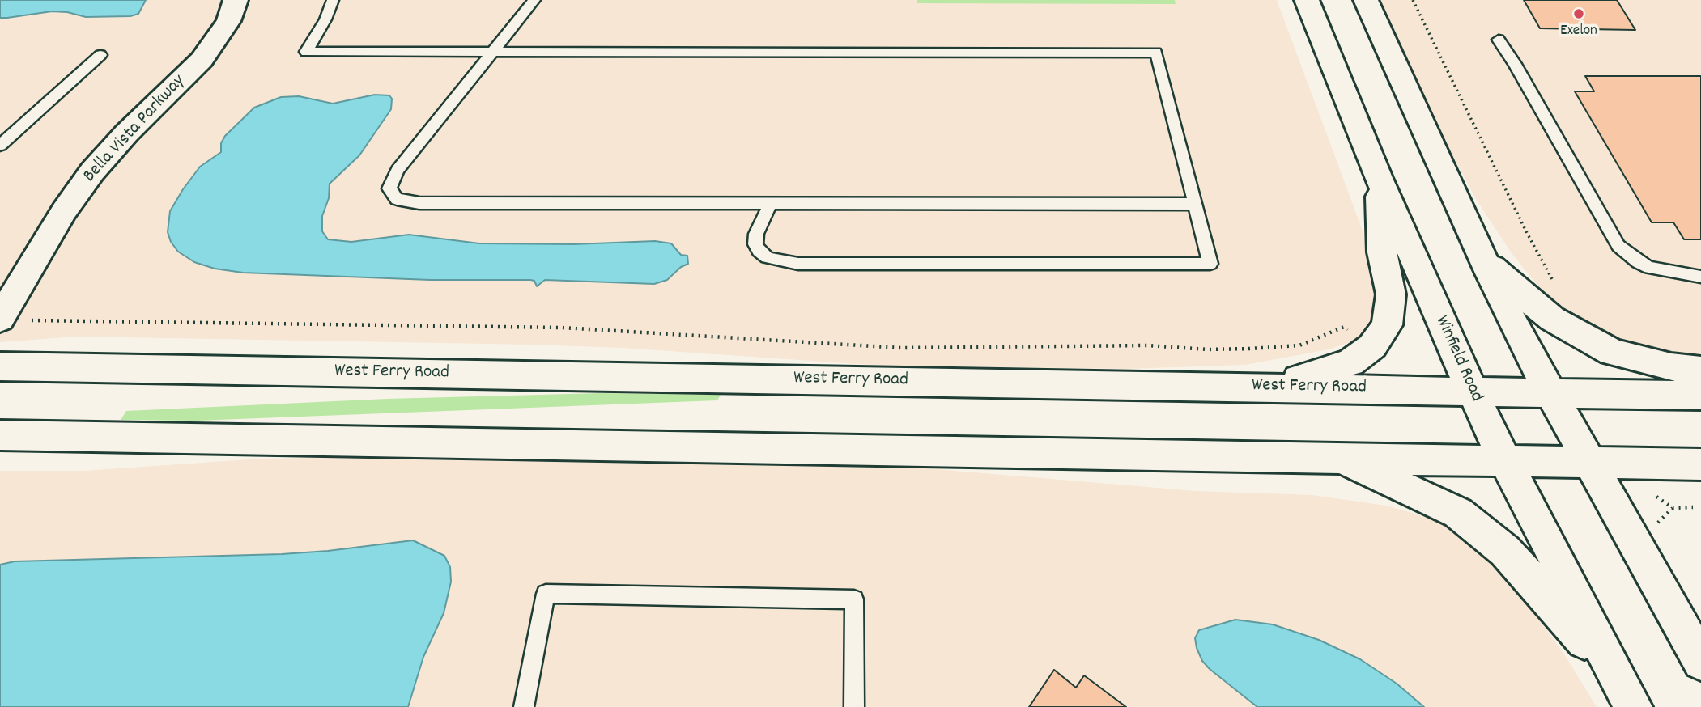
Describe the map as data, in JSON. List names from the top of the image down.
{
  "streets": {
    "main road": ["Bella Vista Parkway", "Winfield Road", "West Ferry Road"]
  },
  "crossings": [
    ["Winfield Road", "West Ferry Road"]
  ],
  "places": ["Exelon"]
}
